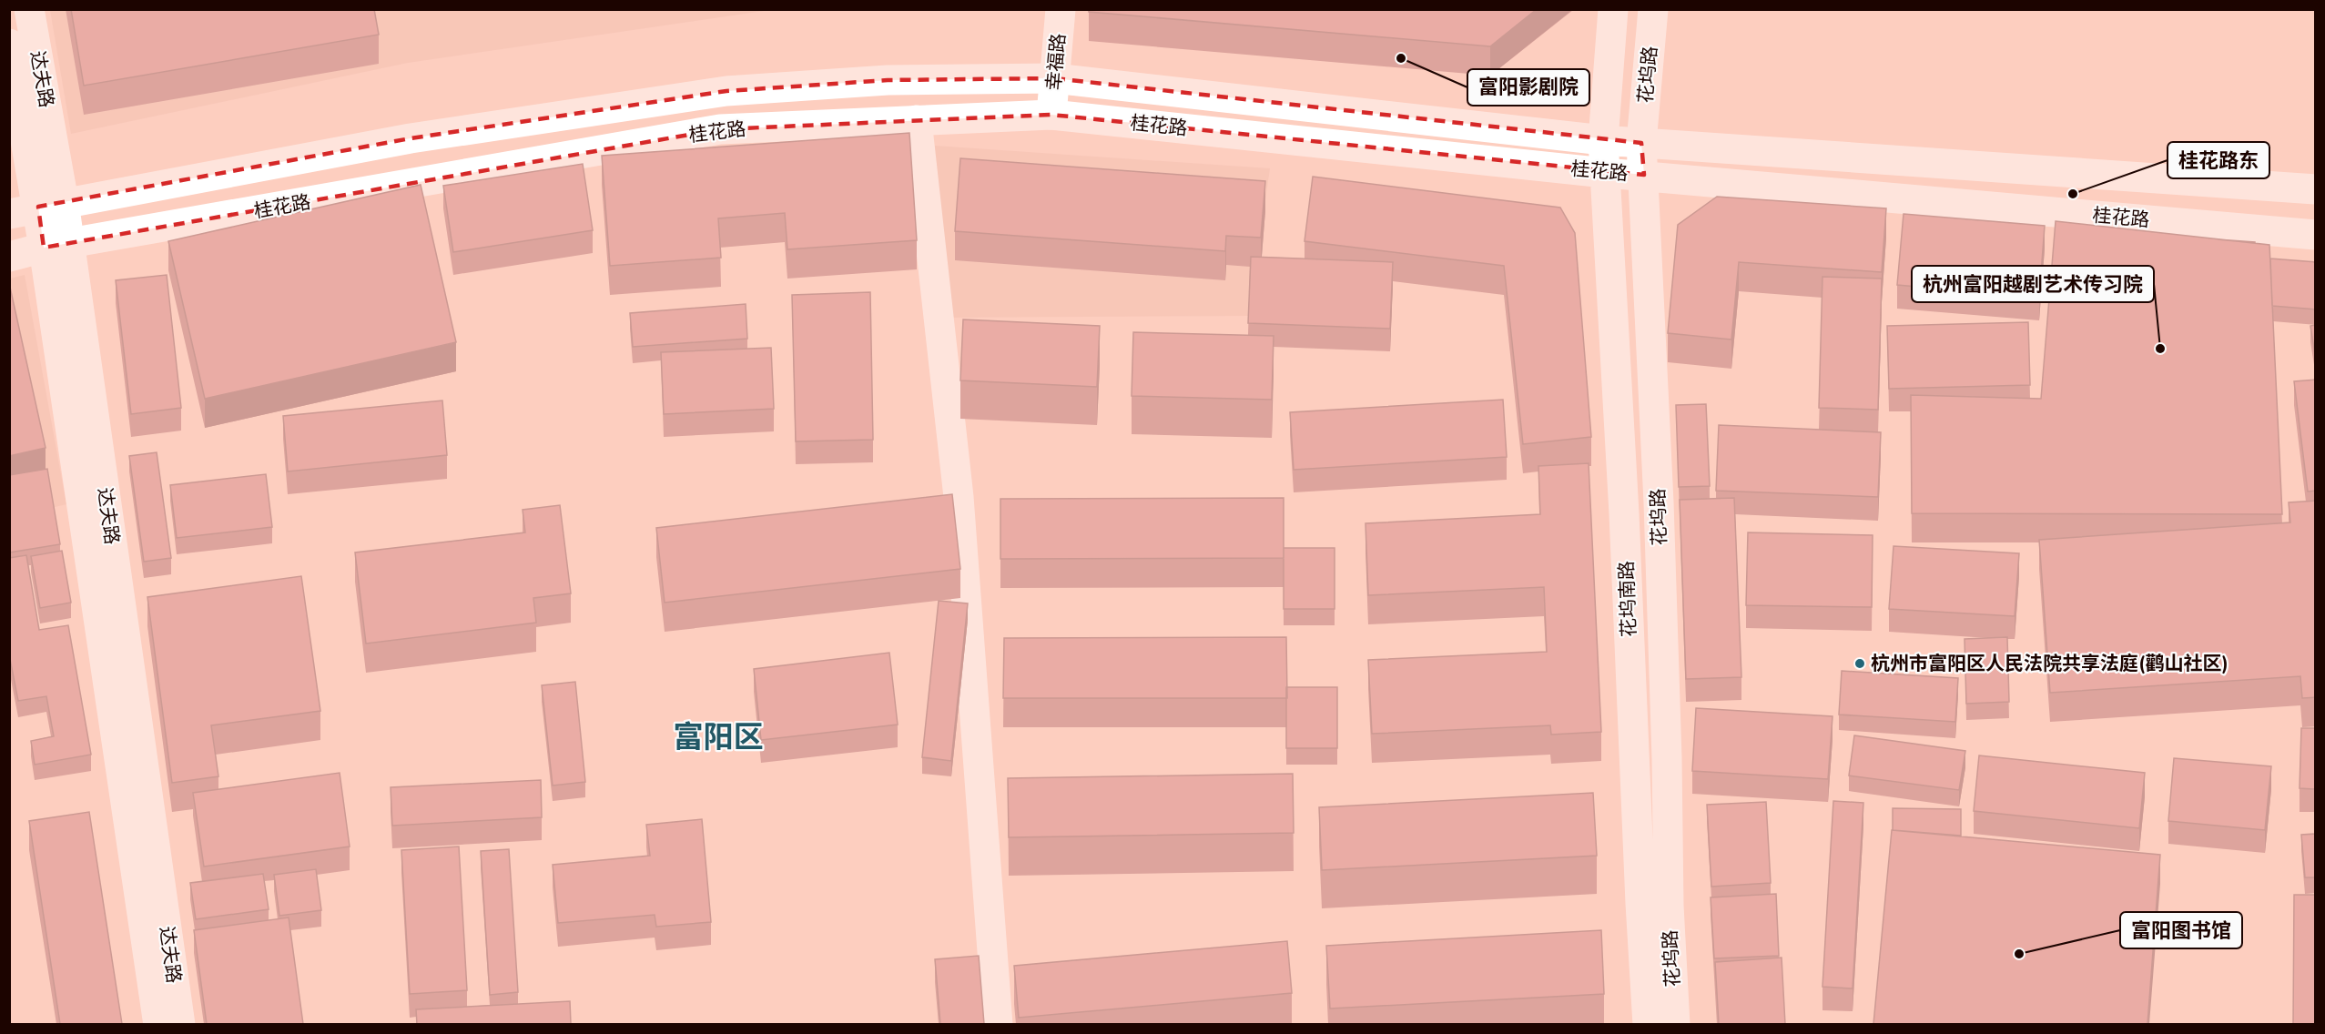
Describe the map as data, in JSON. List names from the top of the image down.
{
  "streets": {
    "main road": [
      "幸福路",
      "花坞路",
      "达夫路",
      "桂花路",
      "花坞南路"
    ]
  },
  "crossings": [
    ["幸福路", "桂花路"],
    ["花坞路", "桂花路"],
    ["花坞路", "花坞南路"],
    ["达夫路", "桂花路"],
    ["桂花路", "花坞南路"]
  ],
  "districts": ["富阳区"],
  "places": [
    "富阳影剧院",
    "桂花路东",
    "杭州富阳越剧艺术传习院",
    "杭州市富阳区人民法院共享法庭(鹳山社区)",
    "富阳图书馆"
  ]
}
